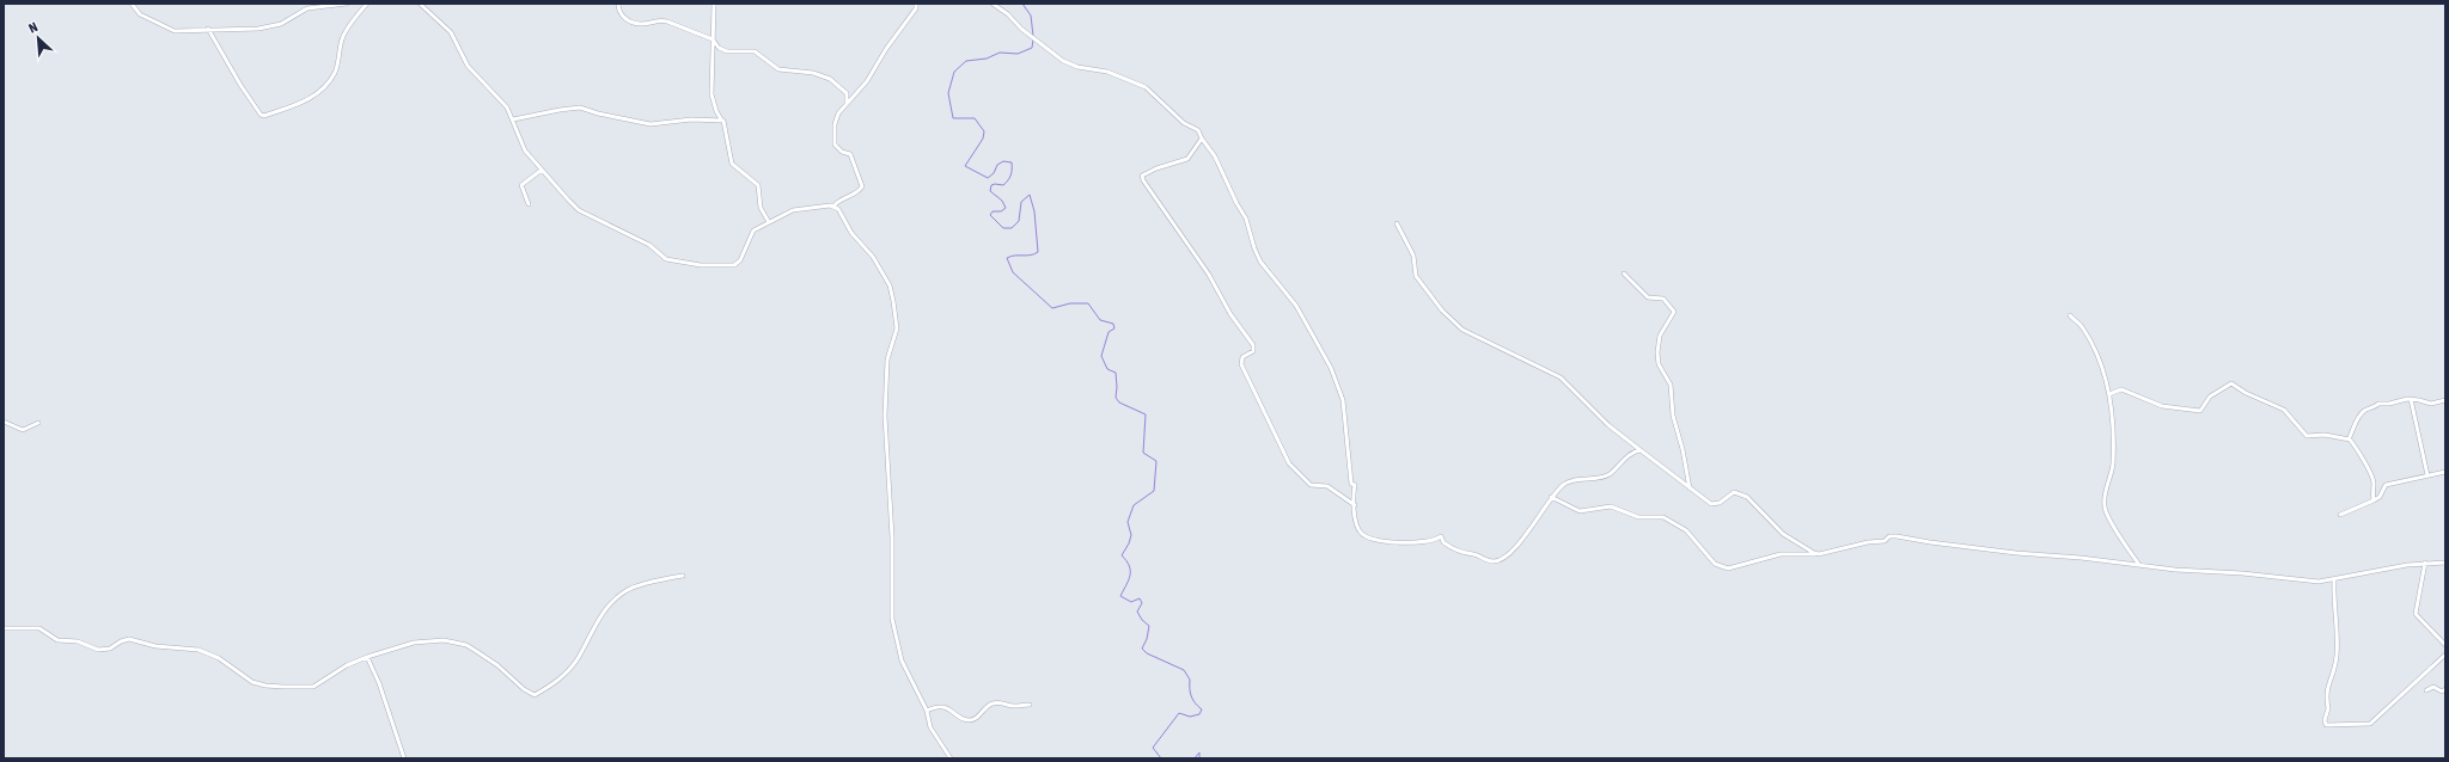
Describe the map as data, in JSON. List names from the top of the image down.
{
  "north": "top left"
}
